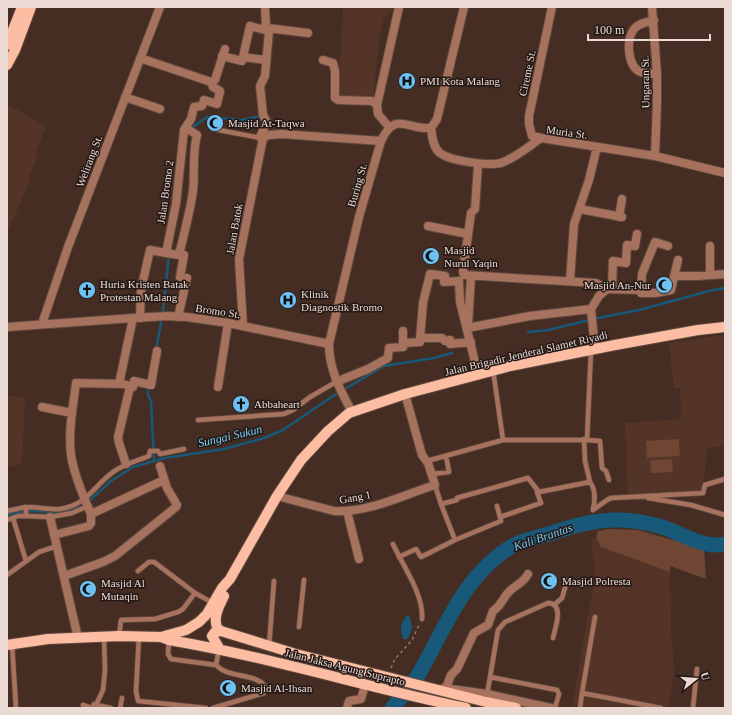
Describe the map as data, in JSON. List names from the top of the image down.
{
  "streets": {
    "main road": ["Jalan Brigadir Jenderal Slamet Riyadi", "Jalan Jaksa Agung Suprapto"],
    "street": [
      "Cireme St.",
      "Ungaran St.",
      "Muria St.",
      "Welirang St.",
      "Buring St.",
      "Jalan Bromo 2",
      "Jalan Batok",
      "Bromo St.",
      "Gang 1"
    ]
  },
  "crossings": [
    ["Cireme St.", "Muria St."],
    ["Ungaran St.", "Muria St."],
    ["Welirang St.", "Bromo St."],
    ["Buring St.", "Bromo St."],
    ["Buring St.", "Jalan Brigadir Jenderal Slamet Riyadi"],
    ["Jalan Batok", "Bromo St."],
    ["Jalan Brigadir Jenderal Slamet Riyadi", "Gang 1"],
    ["Jalan Brigadir Jenderal Slamet Riyadi", "Jalan Jaksa Agung Suprapto"]
  ],
  "water": ["Sungai Sukun", "Kali Brantas"],
  "places": {
    "hospital": ["PMI Kota Malang", "Klinik Diagnostik Bromo"],
    "mosque": [
      "Masjid At-Taqwa",
      "Masjid Nurul Yaqin",
      "Masjid An-Nur",
      "Masjid Polresta",
      "Masjid Al Mutaqin",
      "Masjid Al-Ihsan"
    ],
    "church": ["Huria Kristen Batak Protestan Malang", "Abbaheart"]
  },
  "scale_bar": "100 m",
  "north": "right"
}
